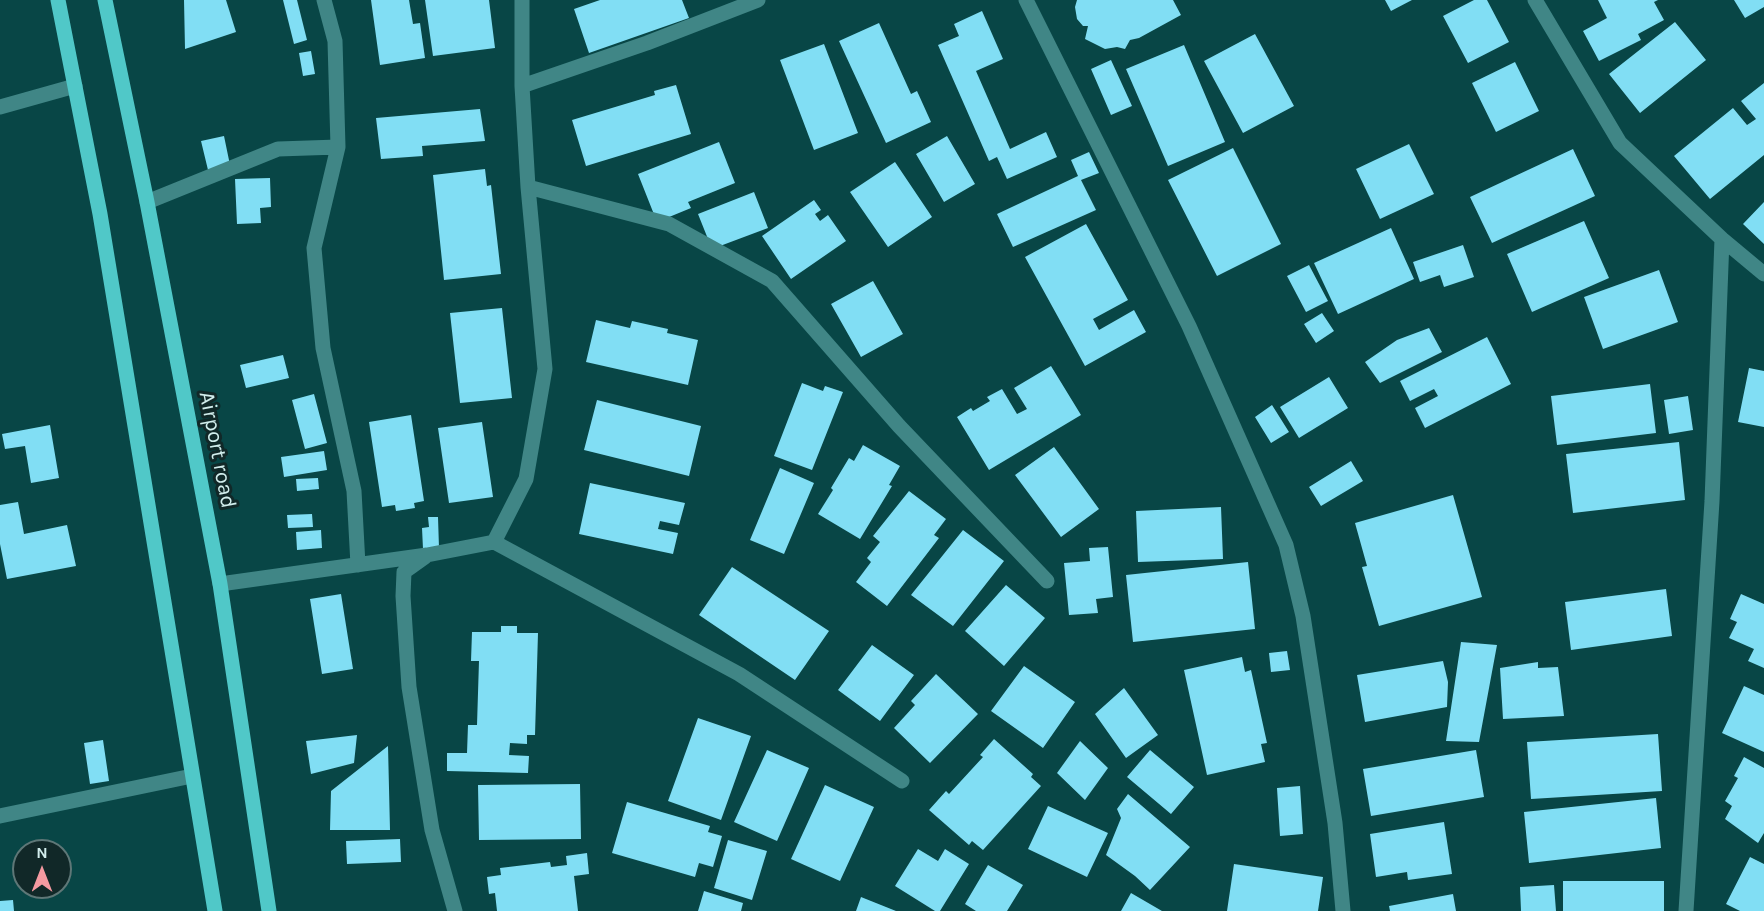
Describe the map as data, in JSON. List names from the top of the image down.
{
  "streets": {
    "main road": ["Airport road"]
  },
  "north": "top"
}
